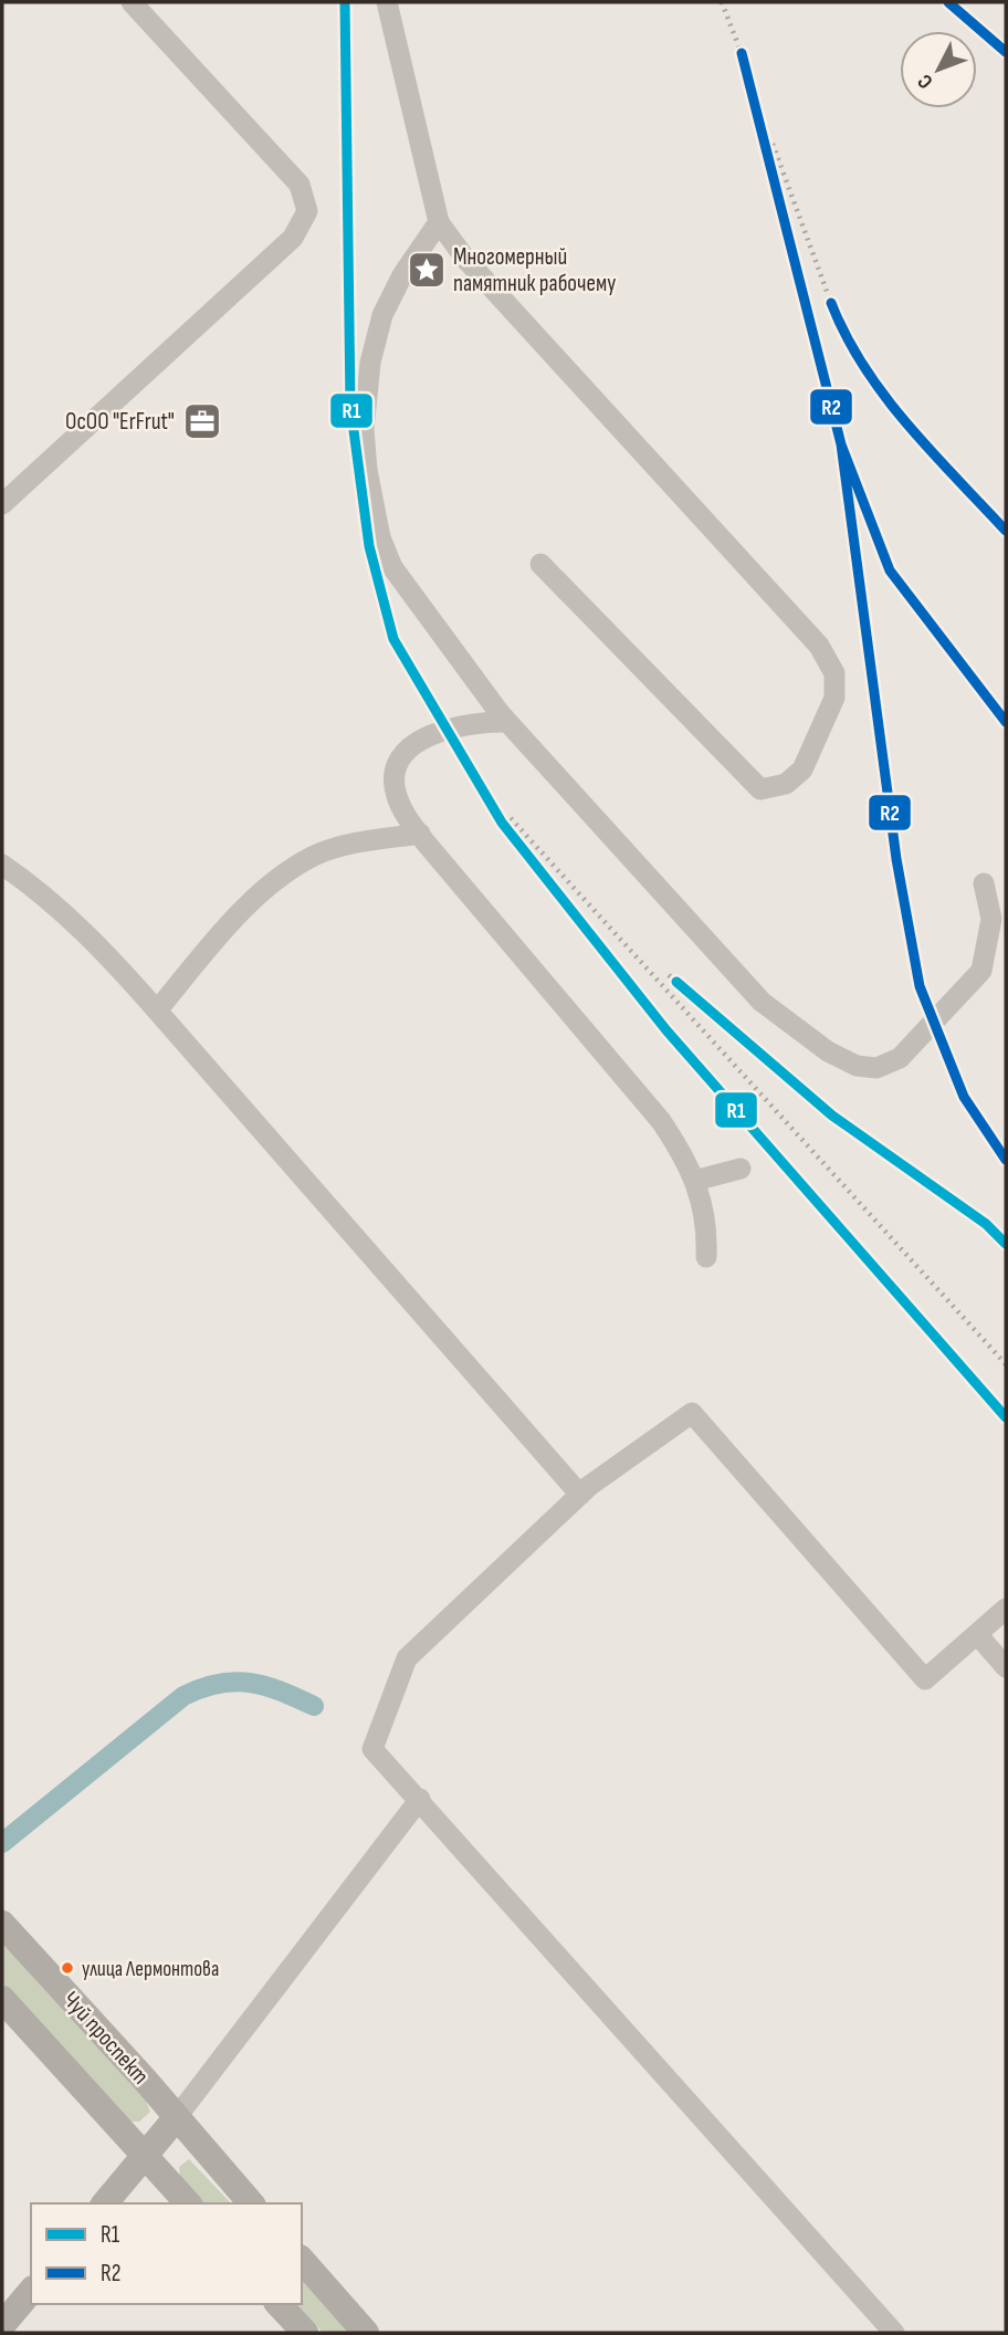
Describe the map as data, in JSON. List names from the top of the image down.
{
  "streets": {
    "main road": ["Чуй проспект"]
  },
  "places": {
    "place": ["Многомерный памятник рабочему"],
    "office": ["ОсОО \"ErFrut\""],
    "other": ["улица Лермонтова"]
  },
  "lines": ["transit line R1", "transit line R2"],
  "legend": ["R1", "R2"],
  "north": "bottom left"
}
